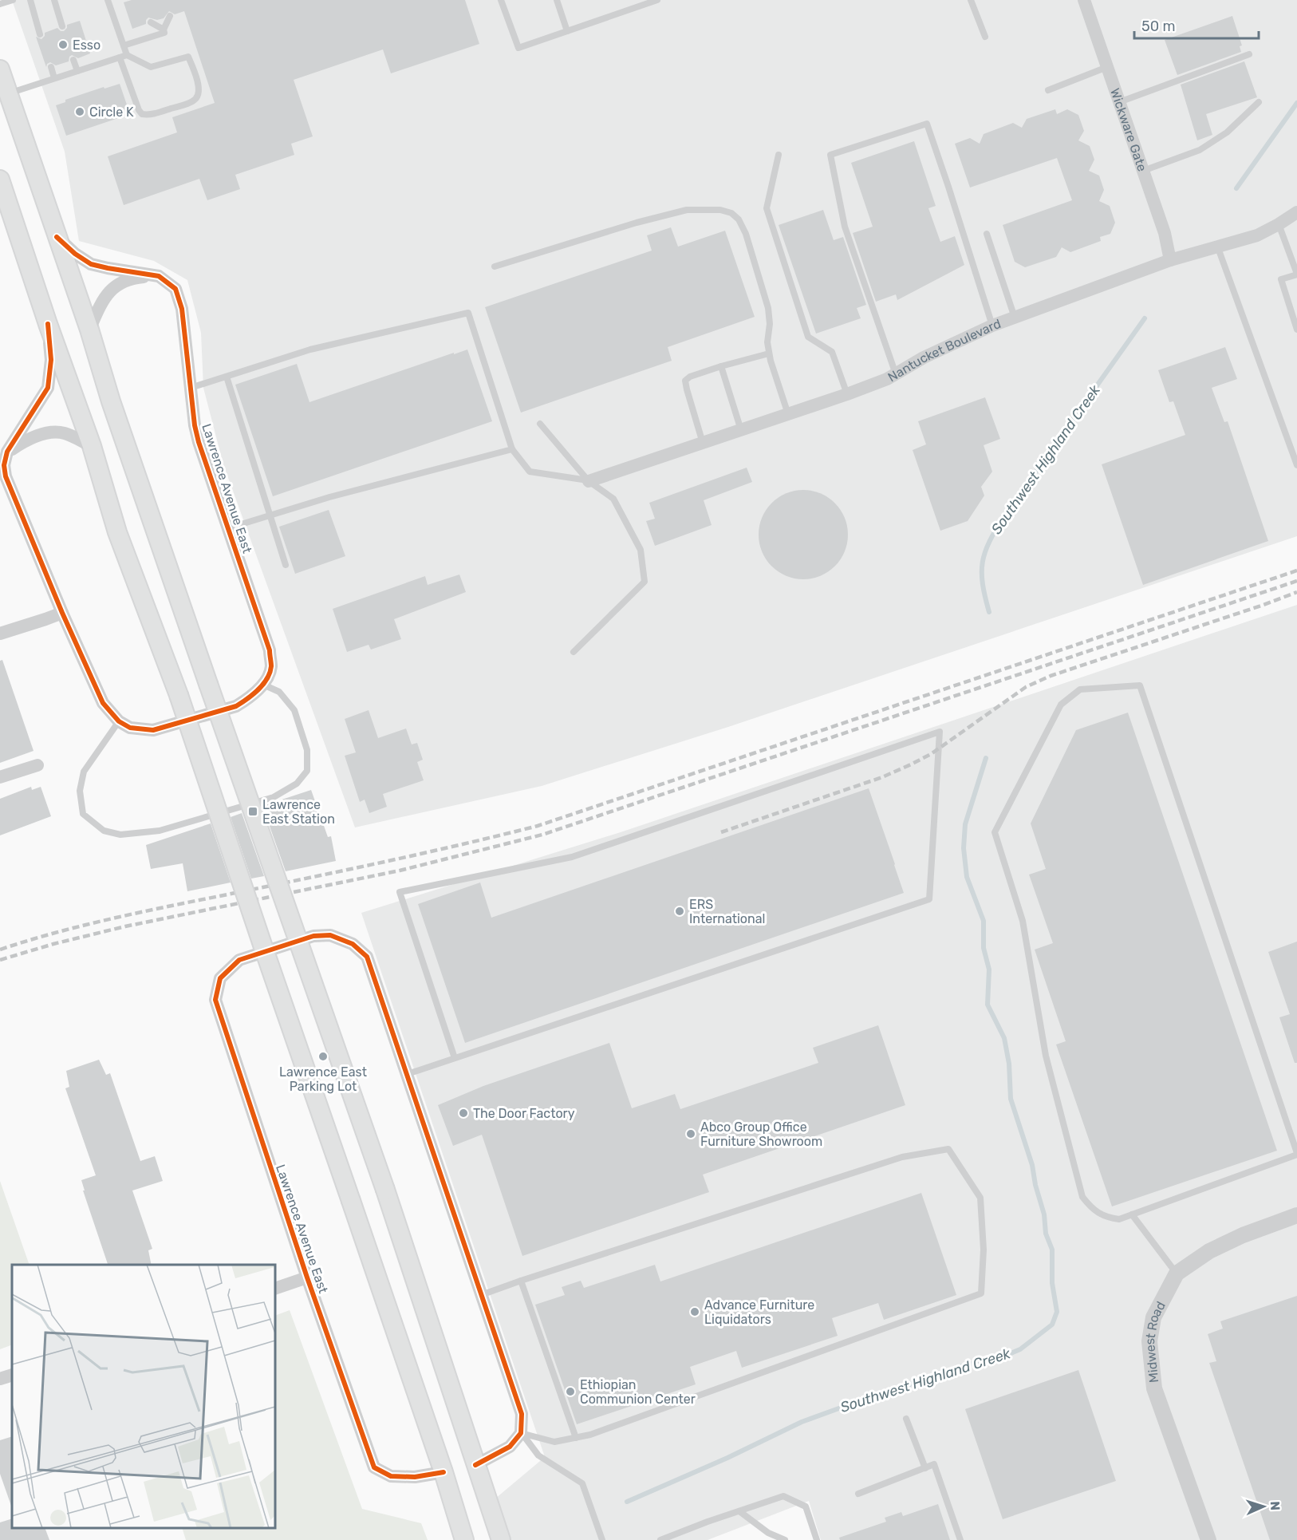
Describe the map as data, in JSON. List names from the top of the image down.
{
  "streets": {
    "street": [
      "Wickware Gate",
      "Nantucket Boulevard",
      "Lawrence Avenue East",
      "Midwest Road"
    ]
  },
  "crossings": [
    ["Wickware Gate", "Nantucket Boulevard"]
  ],
  "water": ["Southwest Highland Creek"],
  "places": {
    "other": [
      "Esso",
      "Circle K",
      "ERS International",
      "Lawrence East Parking Lot",
      "The Door Factory",
      "Abco Group Office Furniture Showroom",
      "Advance Furniture Liquidators",
      "Ethiopian Communion Center"
    ],
    "transit": ["Lawrence East Station"]
  },
  "scale_bar": "50 m",
  "north": "right"
}
